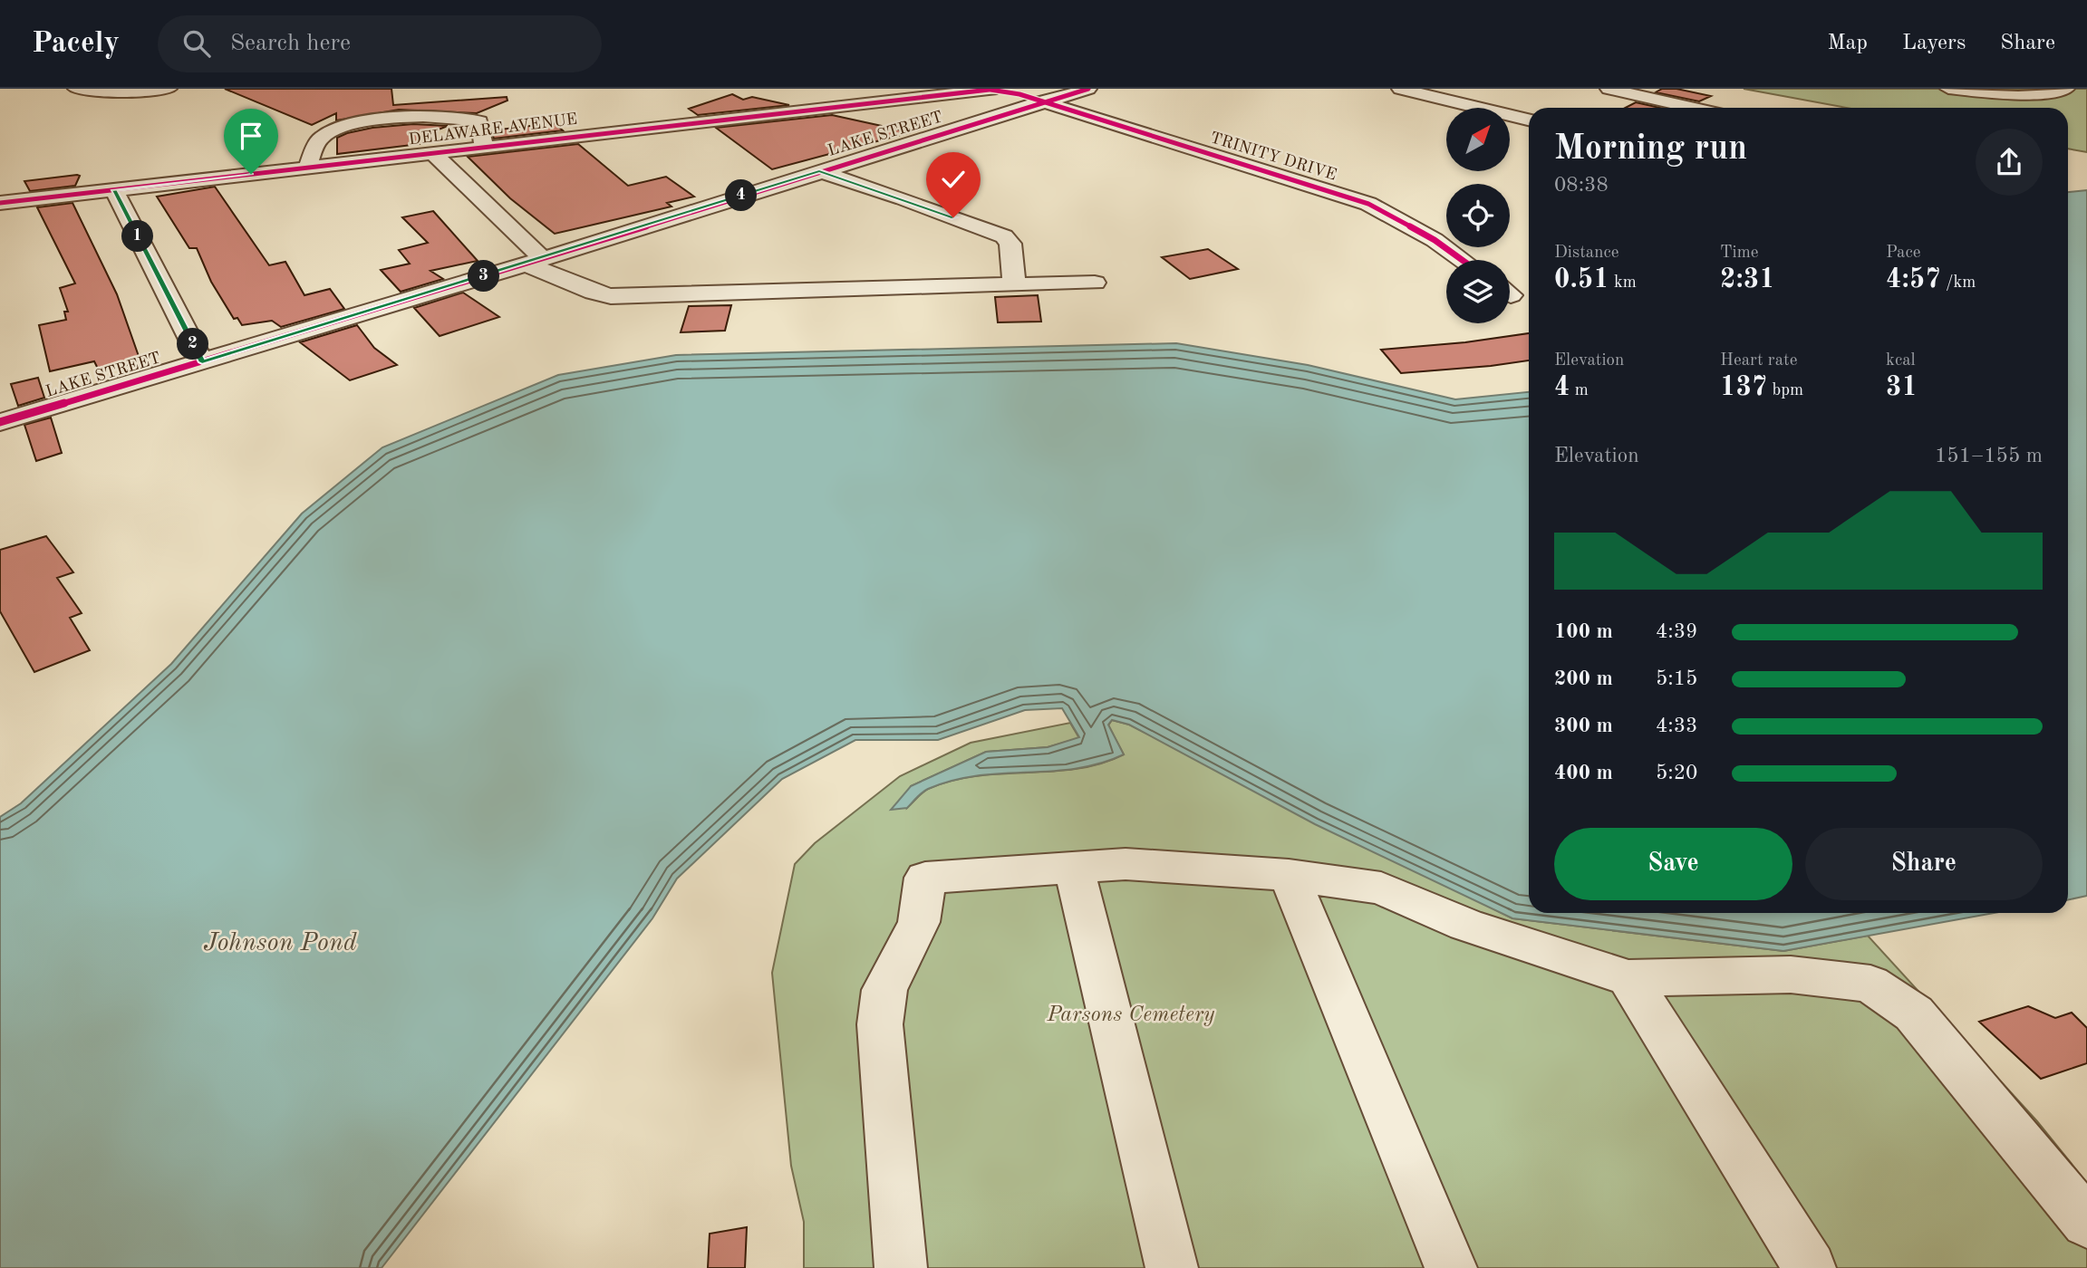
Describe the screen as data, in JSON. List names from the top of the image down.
{
  "streets": {
    "street": ["DELAWARE AVENUE", "LAKE STREET", "TRINITY DRIVE"]
  },
  "crossings": [
    ["DELAWARE AVENUE", "LAKE STREET"],
    ["DELAWARE AVENUE", "TRINITY DRIVE"],
    ["LAKE STREET", "TRINITY DRIVE"]
  ],
  "water": ["Johnson Pond"],
  "parks": ["Parsons Cemetery"],
  "north": "top right",
  "page": {
    "header": "Pacely",
    "search": "Search here",
    "nav": ["Map", "Layers", "Share"],
    "heading": ["Morning run", "08:38"],
    "pins": [
      "4",
      "1",
      "3",
      "2"
    ],
    "stats": [
      ["Distance", "0.51 km"],
      ["Time", "2:31"],
      ["Pace", "4:57 /km"],
      ["Elevation", "4 m"],
      ["Heart rate", "137 bpm"],
      ["kcal", "31"]
    ],
    "chart": ["Elevation", "151–155 m"],
    "list": [
      {
        "name": "100 m",
        "note": "4:39"
      },
      {
        "name": "200 m",
        "note": "5:15"
      },
      {
        "name": "300 m",
        "note": "4:33"
      },
      {
        "name": "400 m",
        "note": "5:20"
      }
    ],
    "buttons": ["Save", "Share"]
  }
}
